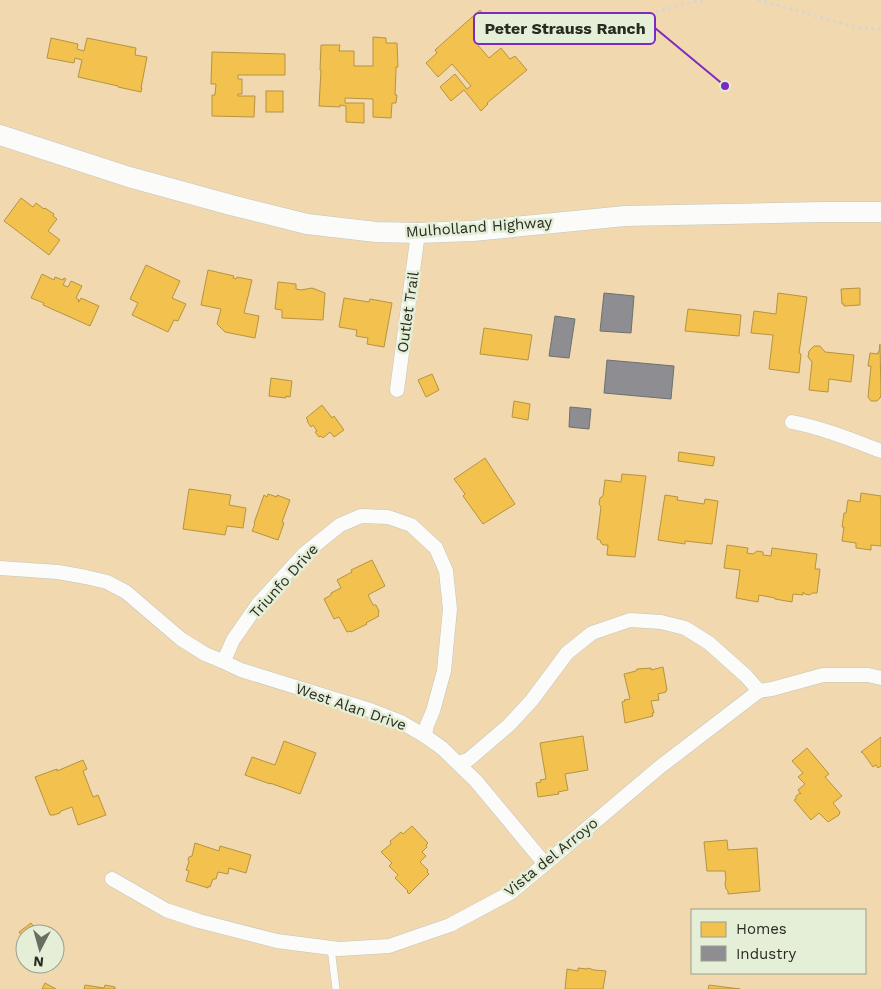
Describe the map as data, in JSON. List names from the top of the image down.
{
  "streets": {
    "main road": ["Mulholland Highway"],
    "street": [
      "Outlet Trail",
      "Triunfo Drive",
      "West Alan Drive",
      "Vista del Arroyo"
    ]
  },
  "crossings": [
    ["Mulholland Highway", "Outlet Trail"],
    ["Triunfo Drive", "West Alan Drive"],
    ["West Alan Drive", "Vista del Arroyo"]
  ],
  "places": ["Peter Strauss Ranch"],
  "legend": ["Homes", "Industry"],
  "north": "bottom"
}
